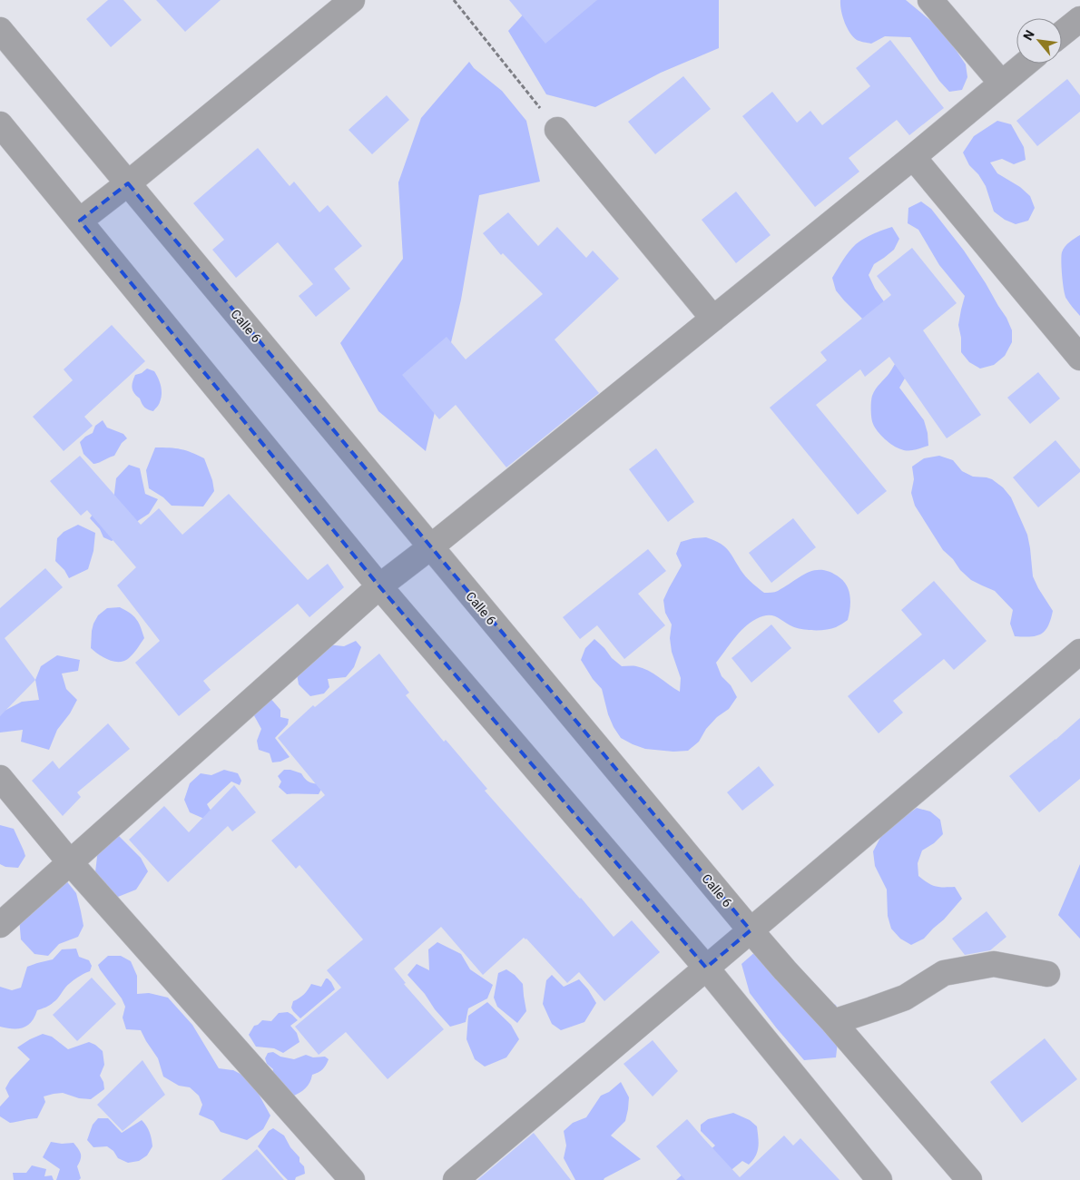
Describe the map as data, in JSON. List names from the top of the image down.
{
  "streets": {
    "street": ["Calle 6"]
  },
  "north": "top left"
}
